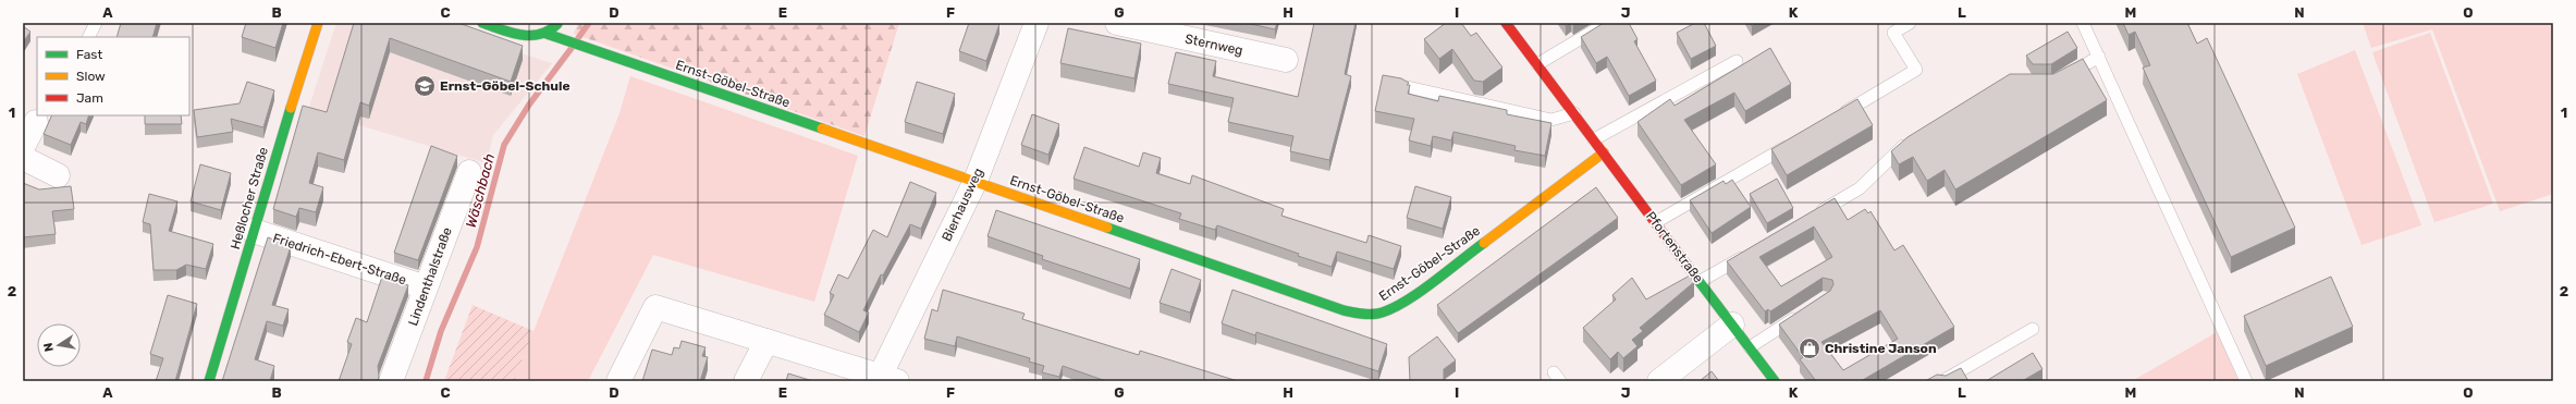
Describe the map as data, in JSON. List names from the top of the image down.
{
  "streets": {
    "street": [
      "Sternweg",
      "Ernst-Göbel-Straße",
      "Heßlocher Straße",
      "Bierhausweg",
      "Pfortenstraße",
      "Friedrich-Ebert-Straße",
      "Lindenthalstraße"
    ]
  },
  "crossings": [
    ["Ernst-Göbel-Straße", "Bierhausweg"],
    ["Ernst-Göbel-Straße", "Pfortenstraße"],
    ["Heßlocher Straße", "Friedrich-Ebert-Straße"],
    ["Friedrich-Ebert-Straße", "Lindenthalstraße"]
  ],
  "water": ["Wäschbach"],
  "places": {
    "school or university": ["Ernst-Göbel-Schule"],
    "shop": ["Christine Janson"]
  },
  "legend": ["Fast", "Slow", "Jam"],
  "north": "left",
  "grid": {
    "columns": [
      "A",
      "B",
      "C",
      "D",
      "E",
      "F",
      "G",
      "H",
      "I",
      "J",
      "K",
      "L",
      "M",
      "N",
      "O"
    ],
    "rows": ["1", "2"]
  }
}
